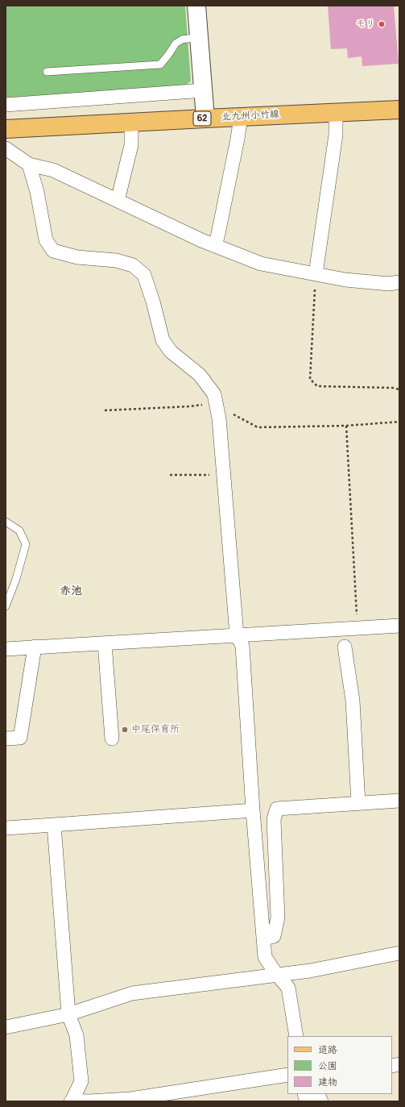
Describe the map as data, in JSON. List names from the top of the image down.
{
  "streets": {
    "main road": ["北九州小竹線", "62"]
  },
  "districts": ["赤池"],
  "places": ["モリ", "中尾保育所"],
  "legend": ["道路", "公園", "建物"]
}
